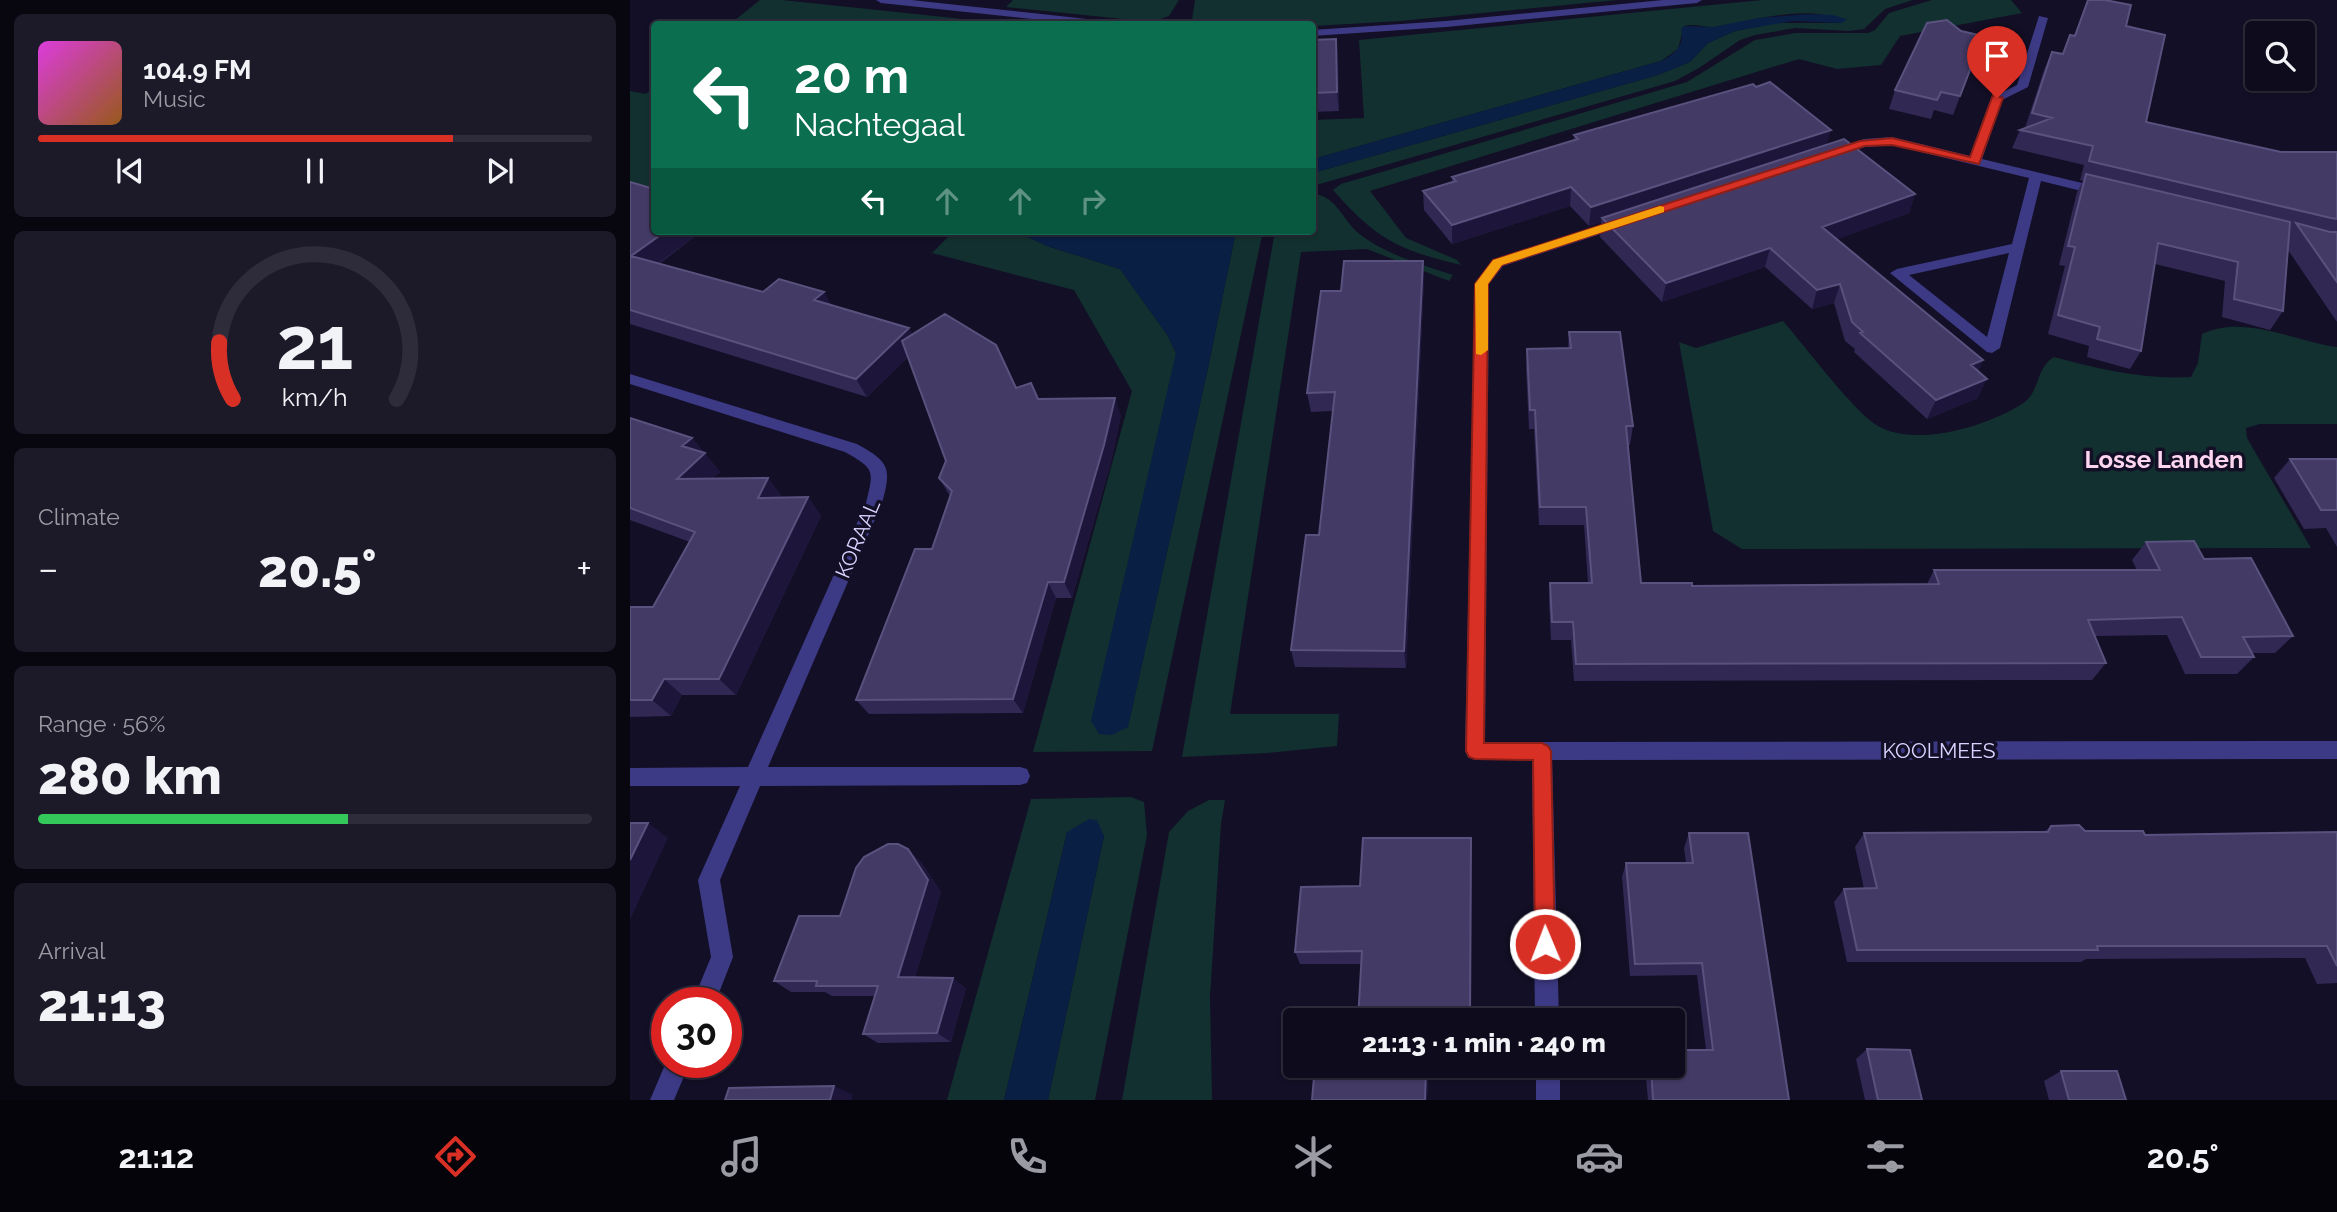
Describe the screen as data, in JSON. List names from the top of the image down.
{
  "streets": {
    "street": ["KORAAL", "KOOLMEES"]
  },
  "districts": ["Losse Landen"],
  "page": {
    "turn": ["20 m", "Nachtegaal"],
    "song": ["104.9 FM", "Music"],
    "tile": [
      "Climate",
      ["Range · 56%", "280 km"],
      ["Arrival", "21:13"]
    ],
    "heat": ["−", "20.5°", "+"],
    "limit": "30",
    "trip": "21:13 · 1 min · 240 m",
    "tabs": ["21:12", "20.5°"],
    "gauge": ["21", "km/h"]
  }
}
